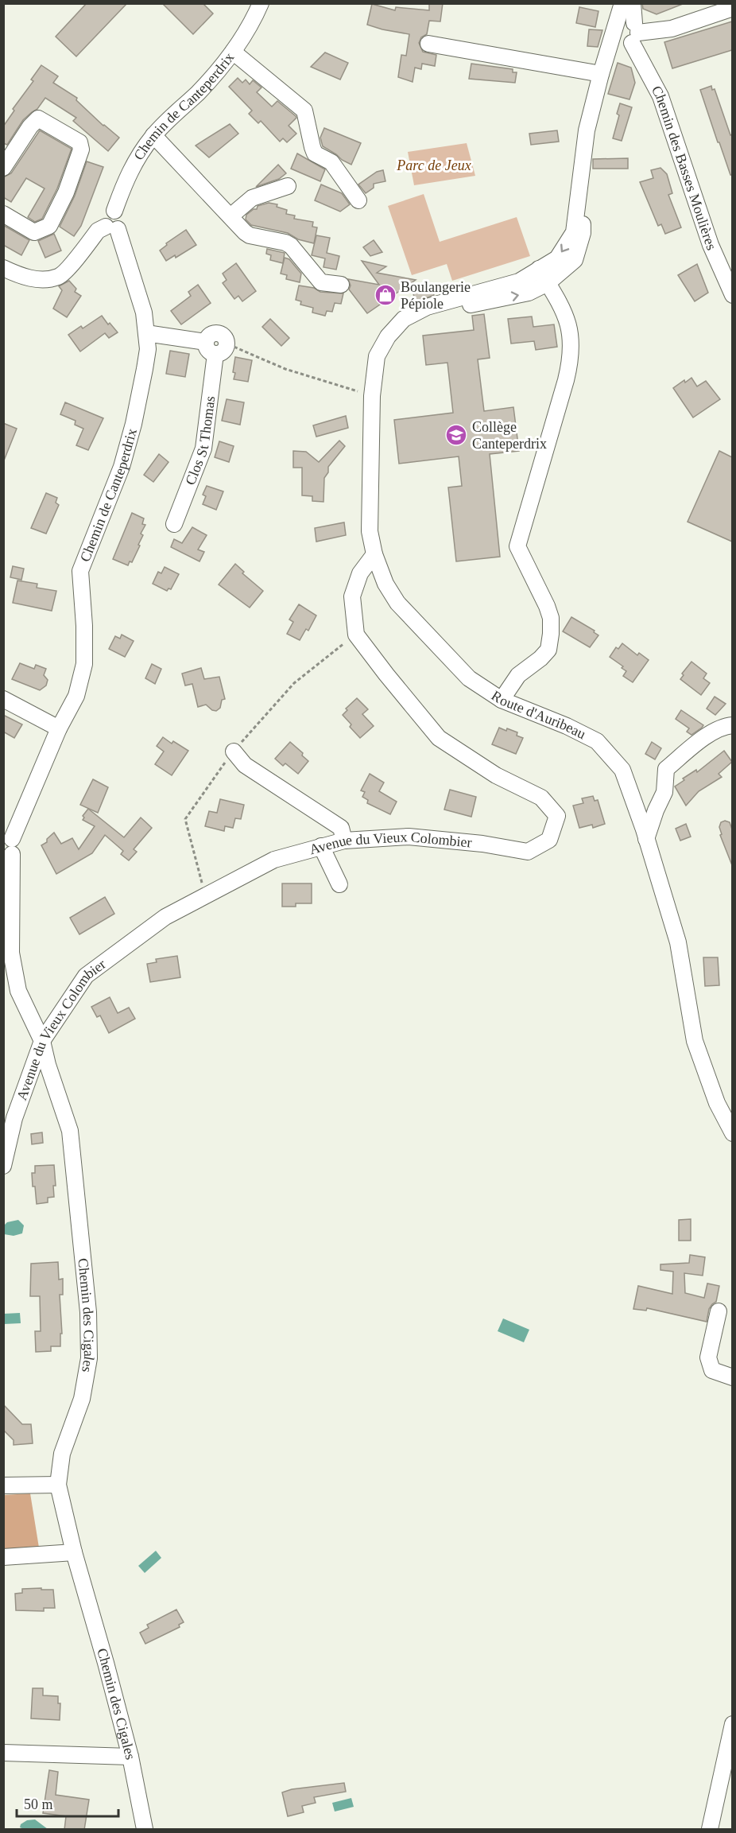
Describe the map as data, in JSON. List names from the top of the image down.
{
  "streets": {
    "street": [
      "Chemin de Canteperdrix",
      "Chemin des Basses Moulières",
      "Clos St Thomas",
      "Route d'Auribeau",
      "Avenue du Vieux Colombier",
      "Chemin des Cigales"
    ]
  },
  "crossings": [
    ["Chemin de Canteperdrix", "Chemin des Cigales"],
    ["Chemin des Basses Moulières", "Route d'Auribeau"],
    ["Route d'Auribeau", "Avenue du Vieux Colombier"],
    ["Avenue du Vieux Colombier", "Chemin des Cigales"]
  ],
  "parks": ["Parc de Jeux"],
  "places": {
    "shop": ["Boulangerie Pépiole"],
    "school or university": ["Collège Canteperdrix"]
  },
  "scale_bar": "50 m"
}
